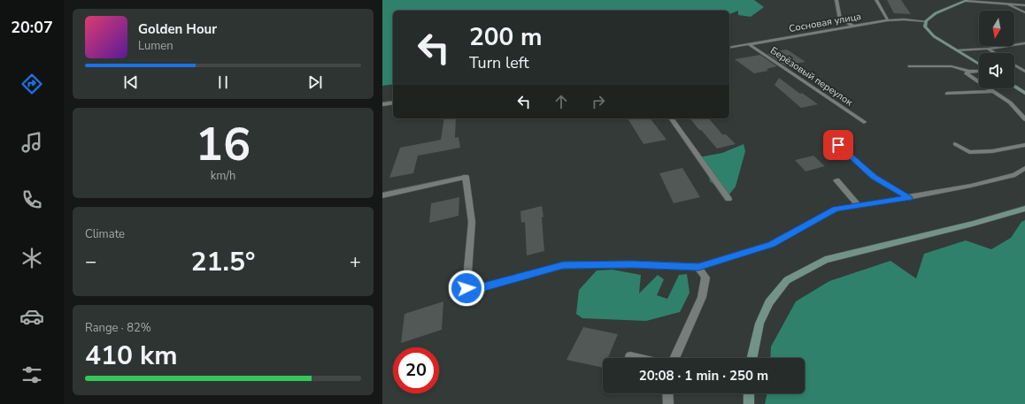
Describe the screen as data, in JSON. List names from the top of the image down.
{
  "streets": {
    "street": ["Сосновая улица", "Берёзовый переулок"]
  },
  "crossings": [
    ["Сосновая улица", "Берёзовый переулок"]
  ],
  "north": "bottom",
  "page": {
    "tabs": "20:07",
    "turn": ["200 m", "Turn left"],
    "song": ["Golden Hour", "Lumen"],
    "tile": [
      ["16", "km/h"],
      "Climate",
      ["Range · 82%", "410 km"]
    ],
    "heat": ["−", "21.5°", "+"],
    "limit": "20",
    "trip": "20:08 · 1 min · 250 m"
  }
}
